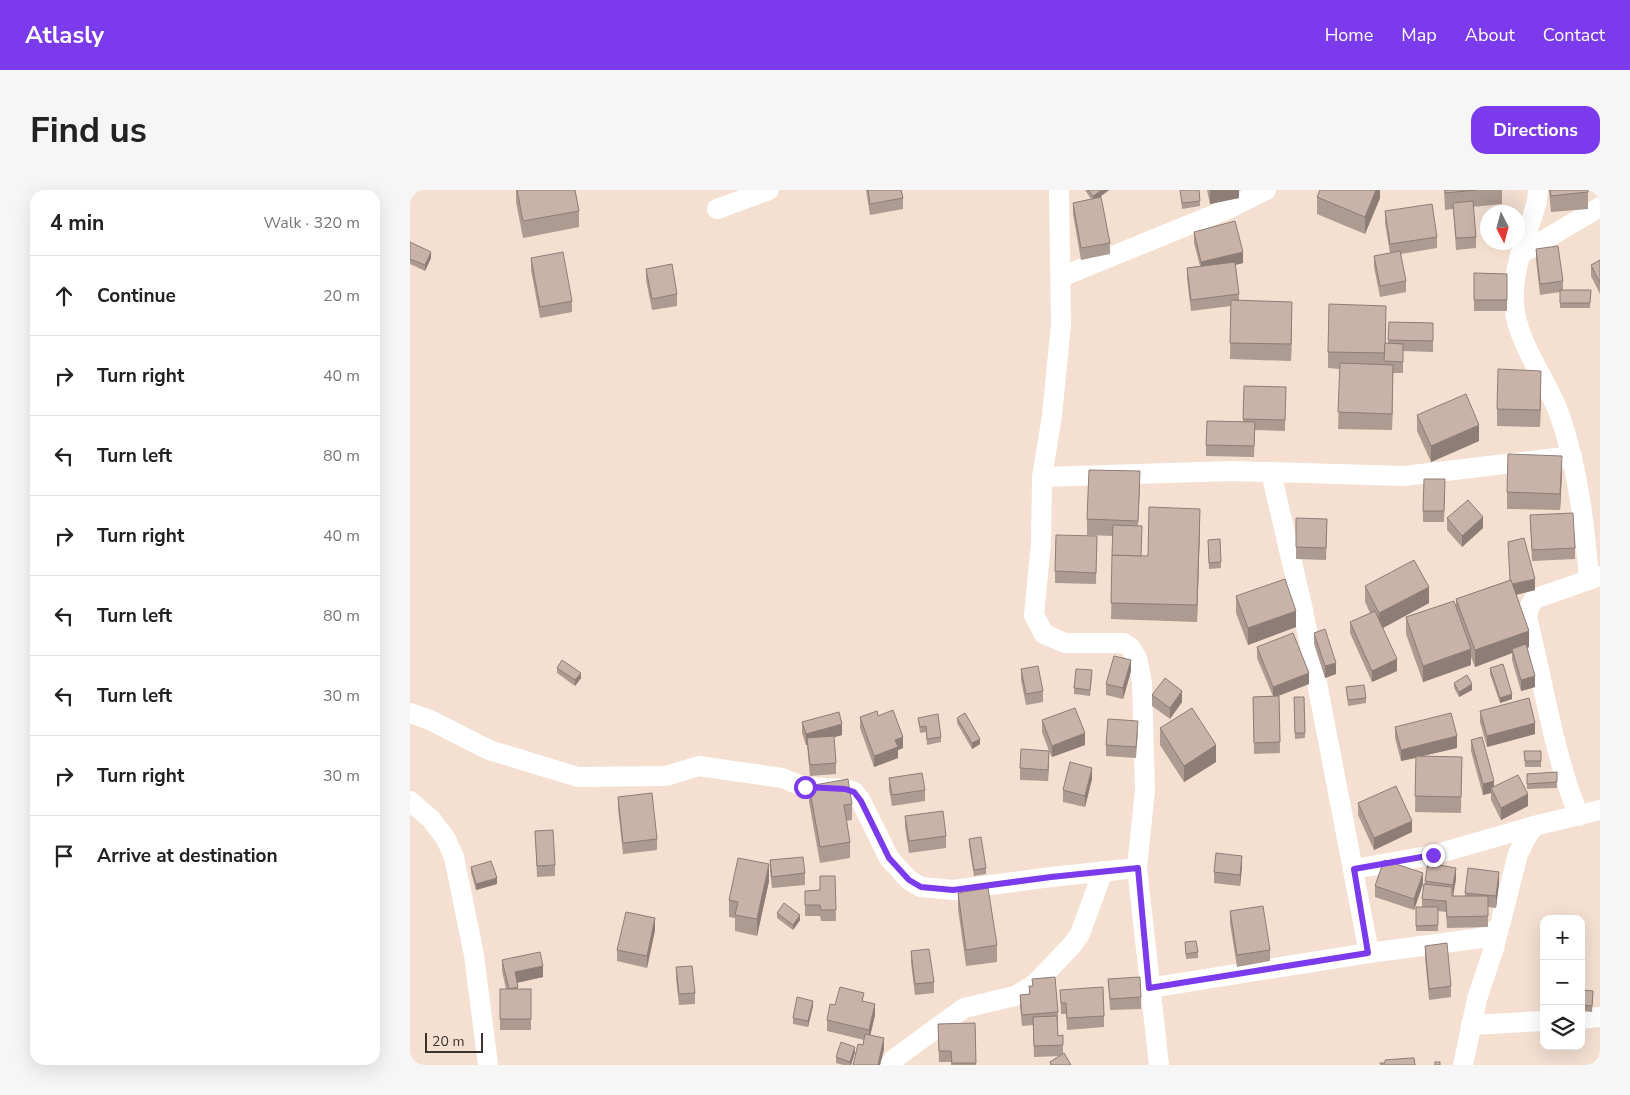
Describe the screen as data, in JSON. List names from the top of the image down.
{
  "scale_bar": "20 m",
  "north": "bottom",
  "page": {
    "header": "Atlasly",
    "nav": [
      "Home",
      "Map",
      "About",
      "Contact"
    ],
    "buttons": "Directions",
    "title": "Find us",
    "heading": ["4 min", "Walk · 320 m"],
    "list": [
      ["Continue", "20 m"],
      ["Turn right", "40 m"],
      ["Turn left", "80 m"],
      ["Turn right", "40 m"],
      ["Turn left", "80 m"],
      ["Turn left", "30 m"],
      ["Turn right", "30 m"],
      "Arrive at destination"
    ],
    "map_buttons": ["+", "−"],
    "scale": "20 m"
  }
}
